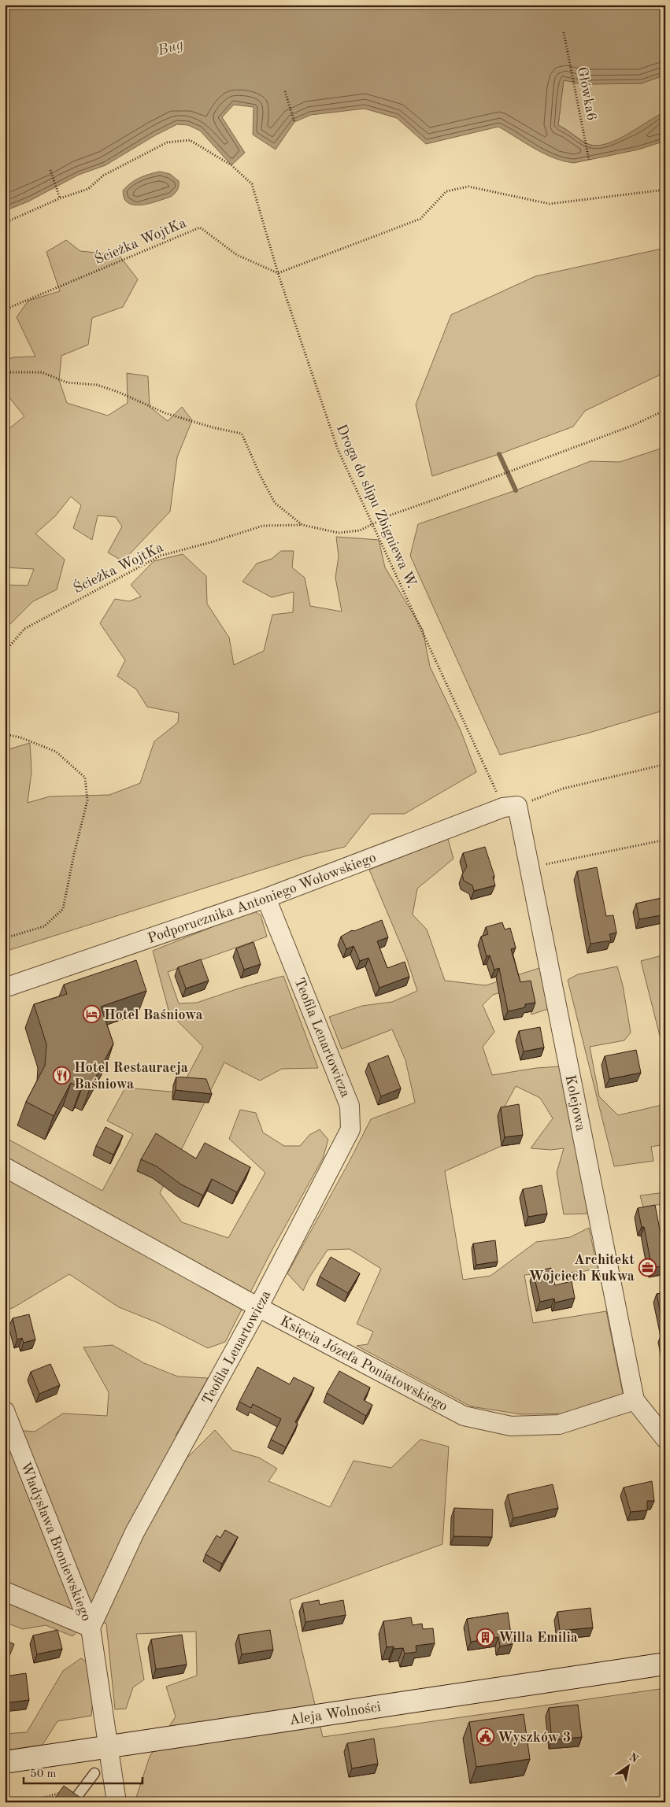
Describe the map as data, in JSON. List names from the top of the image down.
{
  "streets": {
    "street": [
      "Podporucznika Antoniego Wołowskiego",
      "Teofila Lenartowicza",
      "Kolejowa",
      "Księcia Józefa Poniatowskiego",
      "Władysława Broniewskiego",
      "Aleja Wolności"
    ],
    "path": ["Główka6", "Ścieżka WojtKa", "Droga do slipu Zbigniewa W."]
  },
  "crossings": [
    ["Ścieżka WojtKa", "Droga do slipu Zbigniewa W."],
    ["Droga do slipu Zbigniewa W.", "Podporucznika Antoniego Wołowskiego"],
    ["Droga do slipu Zbigniewa W.", "Kolejowa"],
    ["Podporucznika Antoniego Wołowskiego", "Teofila Lenartowicza"],
    ["Podporucznika Antoniego Wołowskiego", "Kolejowa"],
    ["Teofila Lenartowicza", "Księcia Józefa Poniatowskiego"],
    ["Teofila Lenartowicza", "Władysława Broniewskiego"],
    ["Kolejowa", "Księcia Józefa Poniatowskiego"]
  ],
  "water": ["Bug"],
  "places": {
    "hotel": ["Hotel Baśniowa"],
    "restaurant": ["Hotel Restauracja Baśniowa"],
    "office": ["Architekt Wojciech Kukwa"],
    "building": ["Willa Emilia"],
    "public building": ["Wyszków 3"]
  },
  "scale_bar": "50 m",
  "north": "top right"
}
